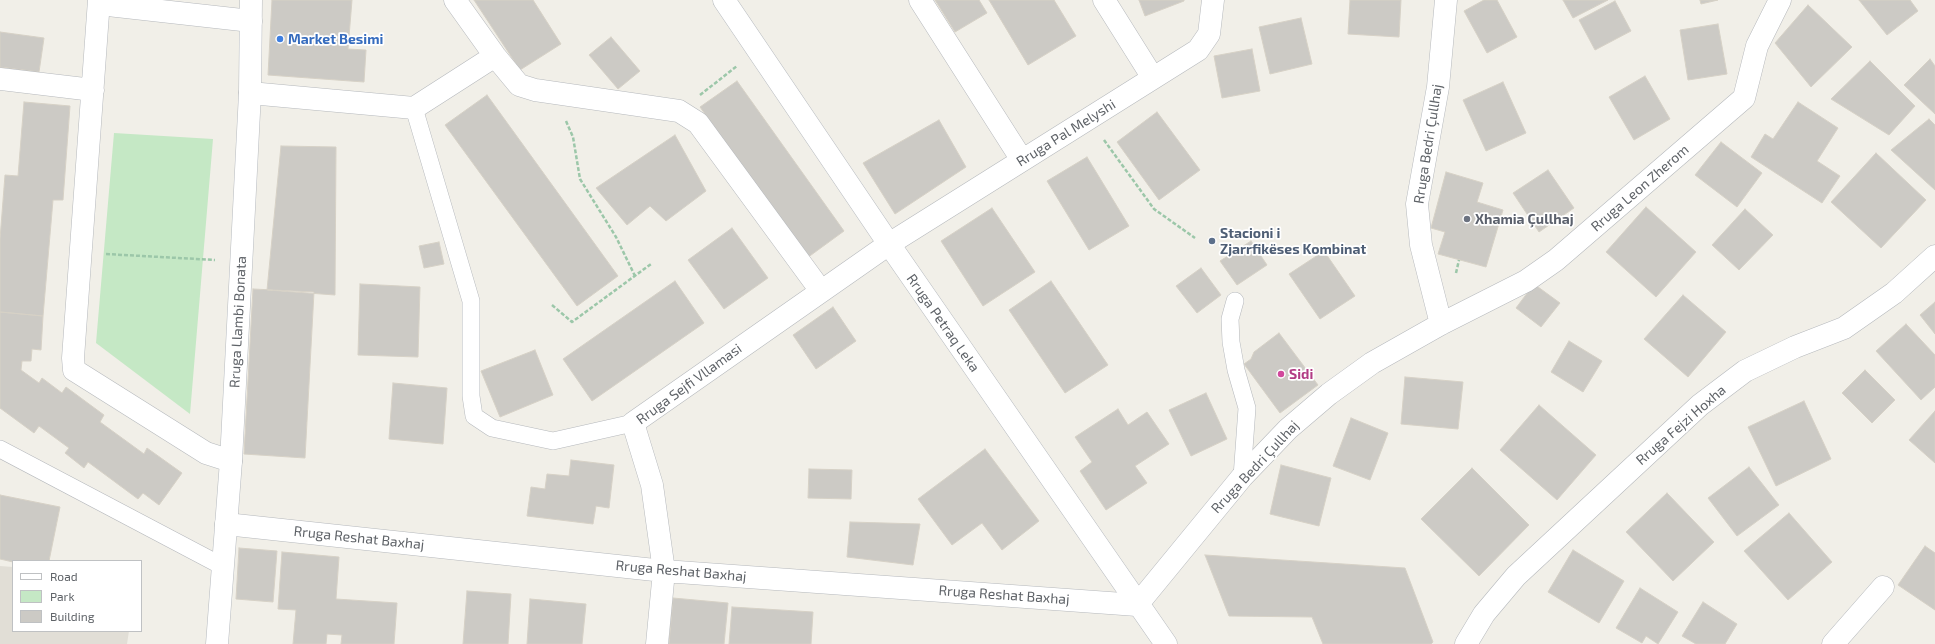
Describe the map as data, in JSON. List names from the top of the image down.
{
  "streets": {
    "street": [
      "Rruga Pal Melyshi",
      "Rruga Bedri Çullhaj",
      "Rruga Leon Zherom",
      "Rruga Llambi Bonata",
      "Rruga Petraq Leka",
      "Rruga Sejfi Vllamasi",
      "Rruga Fejzi Hoxha",
      "Rruga Reshat Baxhaj"
    ]
  },
  "crossings": [
    ["Rruga Pal Melyshi", "Rruga Petraq Leka"],
    ["Rruga Pal Melyshi", "Rruga Sejfi Vllamasi"],
    ["Rruga Bedri Çullhaj", "Rruga Leon Zherom"],
    ["Rruga Bedri Çullhaj", "Rruga Petraq Leka"],
    ["Rruga Bedri Çullhaj", "Rruga Reshat Baxhaj"],
    ["Rruga Llambi Bonata", "Rruga Reshat Baxhaj"],
    ["Rruga Petraq Leka", "Rruga Sejfi Vllamasi"],
    ["Rruga Petraq Leka", "Rruga Reshat Baxhaj"],
    ["Rruga Sejfi Vllamasi", "Rruga Reshat Baxhaj"]
  ],
  "places": [
    "Market Besimi",
    "Xhamia Çullhaj",
    "Stacioni i Zjarrfikëses Kombinat",
    "Sidi"
  ],
  "legend": ["Road", "Park", "Building"]
}
